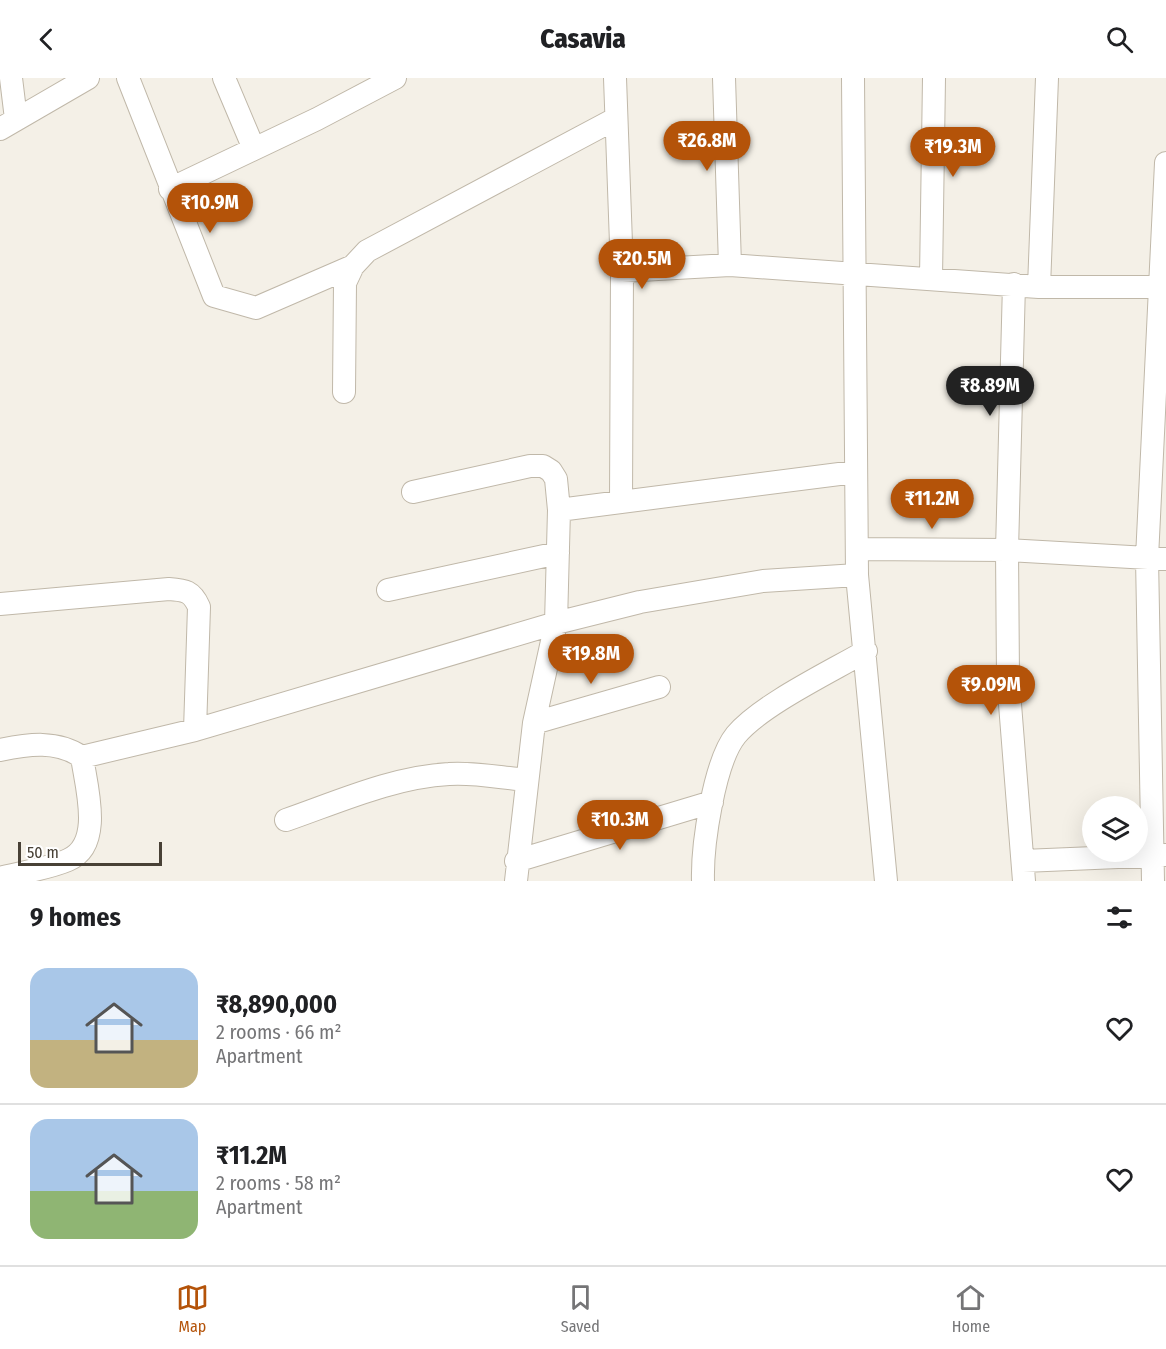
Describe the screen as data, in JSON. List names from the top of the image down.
{
  "scale_bar": "50 m",
  "page": {
    "header": "Casavia",
    "price": [
      "₹26.8M",
      "₹19.3M",
      "₹10.9M",
      "₹20.5M",
      "₹8.89M",
      "₹11.2M",
      "₹19.8M",
      "₹9.09M",
      "₹10.3M"
    ],
    "scale": "50 m",
    "heading": "9 homes",
    "list": [
      {
        "name": "₹8,890,000",
        "note": "2 rooms · 66 m² · Apartment"
      },
      {
        "name": "₹11.2M",
        "note": "2 rooms · 58 m² · Apartment"
      }
    ],
    "tabs": ["Map", "Saved", "Home"]
  }
}
